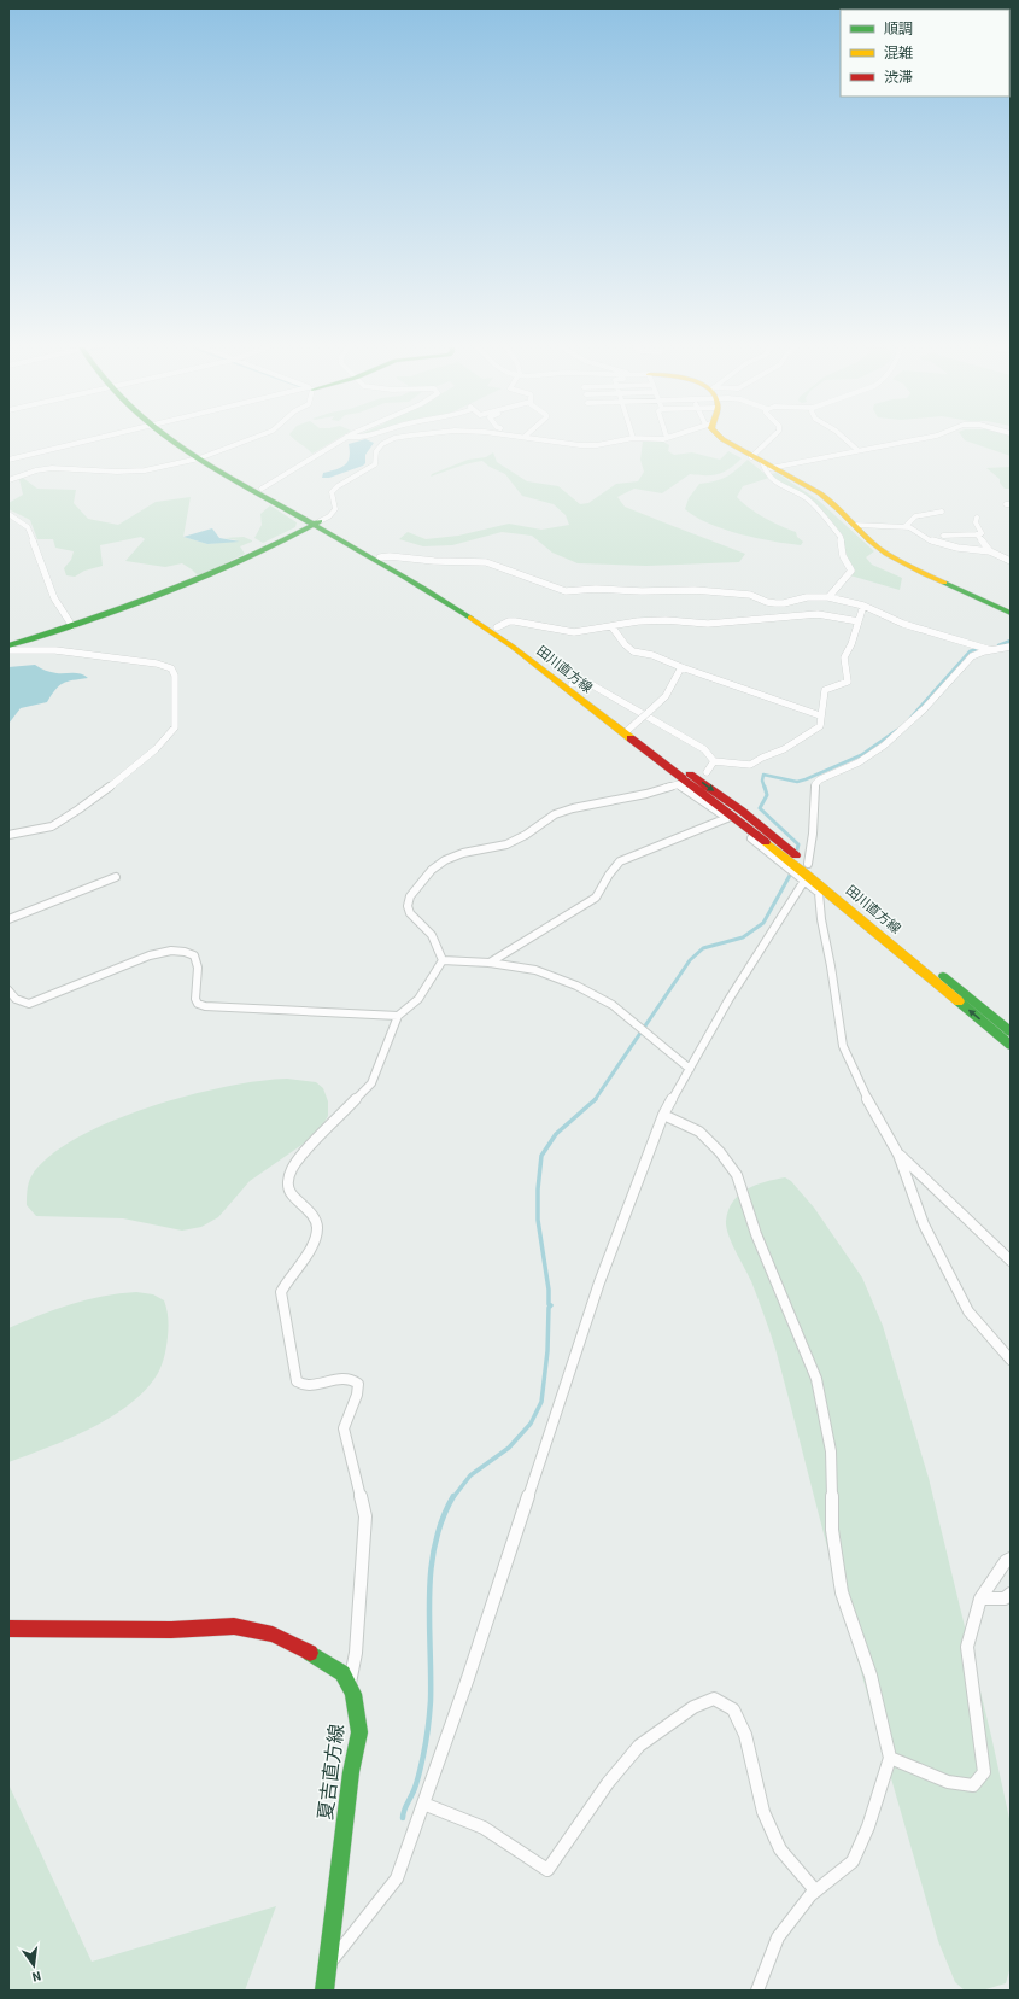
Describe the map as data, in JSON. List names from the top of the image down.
{
  "streets": {
    "main road": ["田川直方線", "夏吉直方線"]
  },
  "legend": ["順調", "混雑", "渋滞"],
  "north": "bottom"
}
